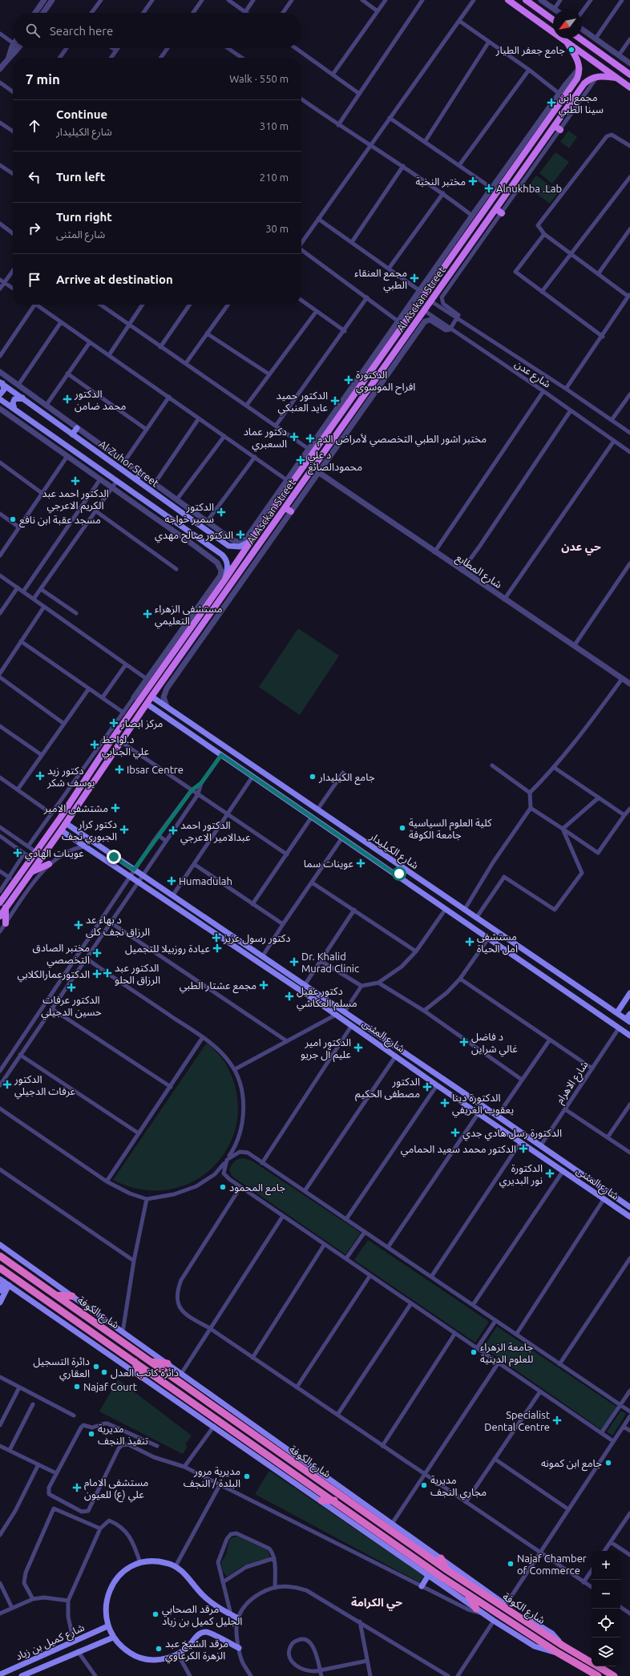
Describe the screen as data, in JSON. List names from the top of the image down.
{
  "streets": {
    "highway": ["شارع الكوفة"],
    "main road": [
      "Al Asckan Street",
      "Al Zuhor Street",
      "شارع الكيليدار",
      "شارع المثنى",
      "شارع كميل بن زياد"
    ],
    "street": ["شارع عدن", "شارع المطابع", "شارع الاهرام"]
  },
  "crossings": [
    ["Al Asckan Street", "شارع عدن"],
    ["Al Asckan Street", "Al Zuhor Street"],
    ["Al Asckan Street", "شارع الكيليدار"],
    ["Al Asckan Street", "شارع المثنى"],
    ["شارع الكيليدار", "شارع الاهرام"],
    ["شارع المثنى", "شارع الاهرام"]
  ],
  "districts": ["حي عدن", "حي الكرامة"],
  "places": {
    "other": [
      "جامع جعفر الطيار",
      "مسجد عقبة ابن نافع",
      "جامع الكيليدار",
      "كلية العلوم السياسية جامعة الكوفة",
      "جامع المحمود",
      "جامعة الزهراء للعلوم الدينية",
      "دائرة التسجيل العقاري",
      "دائرة كاتب العدل",
      "Najaf Court",
      "مديرية تنفيذ النجف",
      "جامع ابن كمونه",
      "مديرية مرور البلدة / النجف",
      "مديرية مجاري النجف",
      "Najaf Chamber of Commerce",
      "مرقد الصحابي الجليل كميل بن زياد",
      "مرقد الشيخ عبد الزهرة الكرعاوي"
    ],
    "health": [
      "مجمع ابن سينا الطبي",
      "مختبر النخبة",
      "Alnukhba .Lab",
      "مجمع العنقاء الطبي",
      "الدكتورة افراح الموسوي",
      "الدكتور محمد ضامن",
      "الدكتور حميد عايد العنبكي",
      "دكتور عماد السعبري",
      "مختبر اشور الطبي التخصصي لأمراض الدم",
      "د علي محمودالصائغ",
      "الدكتور احمد عبد الكريم الاعرجي",
      "الدكتور سمير خواجه",
      "الدكتور صالح مهدي",
      "مستشفى الزهراء التعليمي",
      "مركز ابصار",
      "د.لواحظ علي الجنابي",
      "Ibsar Centre",
      "دكتور زيد يوسف شكر",
      "مشتشفى الامير",
      "دكتور كرار الجبوري نجف",
      "الدكتور احمد عبدالامير الاعرجي",
      "عوينات الهادي",
      "عوينات سما",
      "Humadulah",
      "د بهاء عد الرزاق نجف كلى",
      "دكتور رسول عزيز",
      "مستشفى امل الحياة",
      "عيادة روزبيلا للتجميل",
      "مختبر الصادق التخصصي",
      "Dr. Khalid Murad Clinic",
      "الدكتور عبد الرزاق الحلو",
      "الدكتورعمارالكلابي",
      "مجمع عشتار الطبي",
      "الدكتور عرفات حسين الدجيلي",
      "دكتور عقيل مسلم العكاشي",
      "د فاضل غالي شراين",
      "الدكتور امير عليم آل جريو",
      "الدكتور عرفات الدجيلي",
      "الدكتور مصطفى الحكيم",
      "الدكتورة دينا يعقوب الغريفي",
      "الدكتورة رسل هادي جدي",
      "الدكتور محمد سعيد الحمامي",
      "الدكتورة نور البديري",
      "Specialist Dental Centre",
      "مستشفى الامام علي (ع) للعيون"
    ]
  },
  "north": "bottom left",
  "page": {
    "search": "Search here",
    "heading": ["7 min", "Walk · 550 m"],
    "list": [
      ["Continue", "شارع الكيليدار", "310 m"],
      ["Turn left", "210 m"],
      ["Turn right", "شارع المثنى", "30 m"],
      "Arrive at destination"
    ],
    "map_buttons": ["+", "−"]
  }
}
